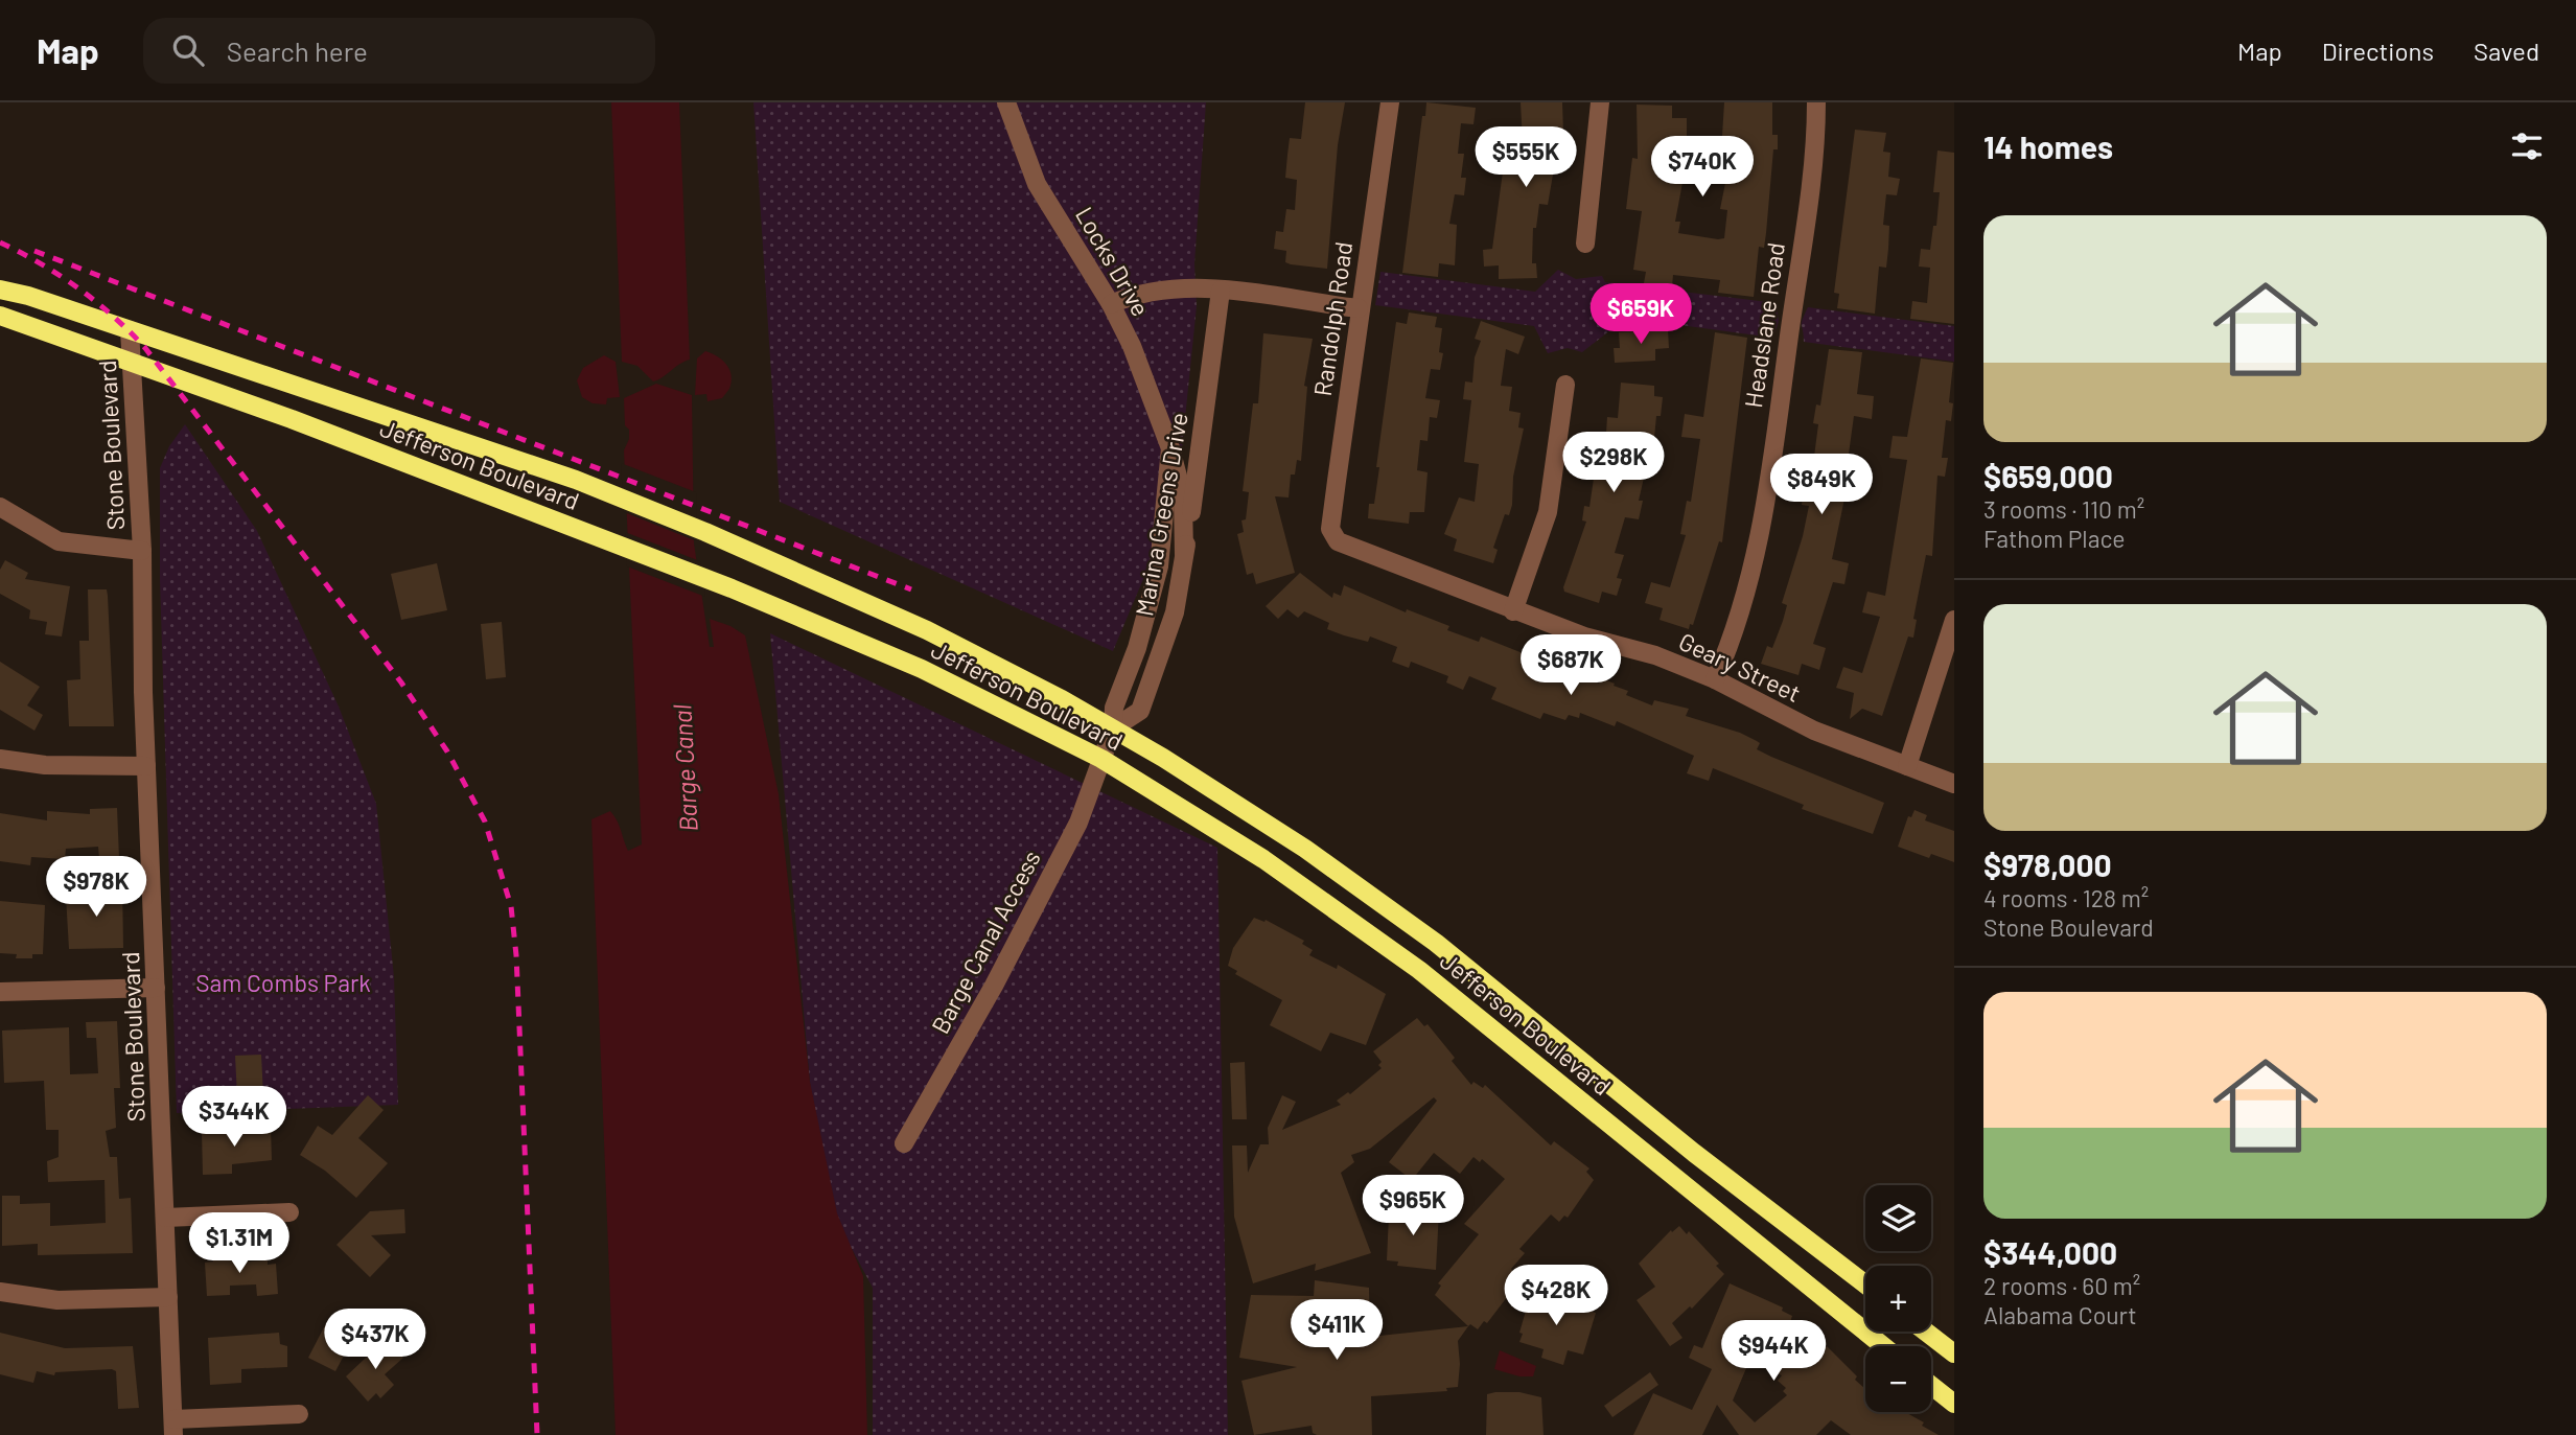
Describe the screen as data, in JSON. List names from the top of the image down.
{
  "streets": {
    "main road": ["Jefferson Boulevard"],
    "street": [
      "Locks Drive",
      "Randolph Road",
      "Headslane Road",
      "Stone Boulevard",
      "Marina Greens Drive",
      "Geary Street",
      "Barge Canal Access"
    ]
  },
  "crossings": [
    ["Locks Drive", "Jefferson Boulevard"],
    ["Locks Drive", "Marina Greens Drive"],
    ["Locks Drive", "Barge Canal Access"],
    ["Randolph Road", "Geary Street"],
    ["Headslane Road", "Geary Street"],
    ["Stone Boulevard", "Jefferson Boulevard"],
    ["Jefferson Boulevard", "Marina Greens Drive"],
    ["Jefferson Boulevard", "Barge Canal Access"]
  ],
  "water": ["Barge Canal"],
  "parks": ["Sam Combs Park"],
  "page": {
    "header": "Map",
    "search": "Search here",
    "nav": ["Map", "Directions", "Saved"],
    "heading": "14 homes",
    "price": [
      "$555K",
      "$740K",
      "$659K",
      "$298K",
      "$849K",
      "$687K",
      "$978K",
      "$344K",
      "$965K",
      "$1.31M",
      "$428K",
      "$411K",
      "$437K",
      "$944K"
    ],
    "list": [
      {
        "name": "$659,000",
        "note": "3 rooms · 110 m² · Fathom Place"
      },
      {
        "name": "$978,000",
        "note": "4 rooms · 128 m² · Stone Boulevard"
      },
      {
        "name": "$344,000",
        "note": "2 rooms · 60 m² · Alabama Court"
      }
    ],
    "map_buttons": ["+", "−"]
  }
}
